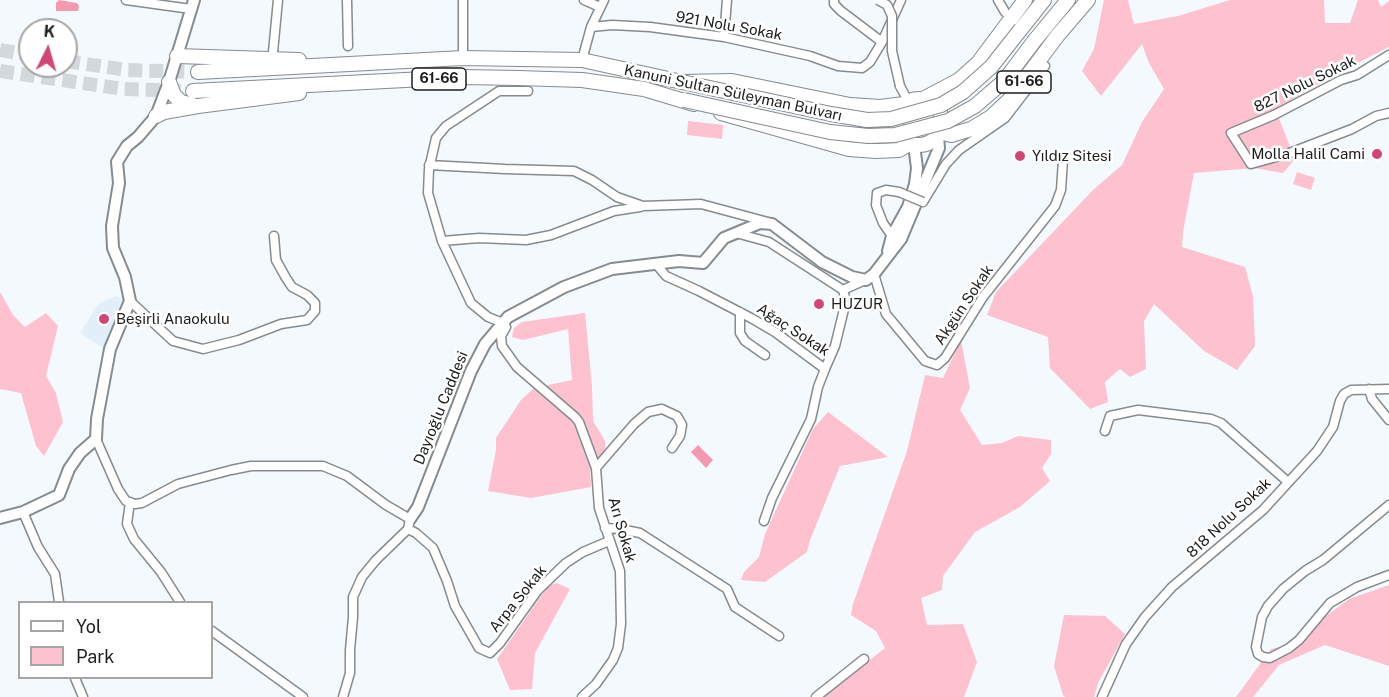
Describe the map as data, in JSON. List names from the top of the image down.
{
  "streets": {
    "main road": ["61-66", "Kanuni Sultan Süleyman Bulvarı"],
    "street": [
      "921 Nolu Sokak",
      "827 Nolu Sokak",
      "Akgün Sokak",
      "Ağaç Sokak",
      "Dayıoğlu Caddesi",
      "818 Nolu Sokak",
      "Arı Sokak",
      "Arpa Sokak"
    ]
  },
  "crossings": [
    ["61-66", "Kanuni Sultan Süleyman Bulvarı"],
    ["Ağaç Sokak", "Dayıoğlu Caddesi"],
    ["Dayıoğlu Caddesi", "Arı Sokak"],
    ["Dayıoğlu Caddesi", "Arpa Sokak"],
    ["Arı Sokak", "Arpa Sokak"]
  ],
  "places": [
    "Molla Halil Cami",
    "Yıldız Sitesi",
    "HUZUR",
    "Beşirli Anaokulu"
  ],
  "legend": ["Yol", "Park"],
  "north": "top"
}
